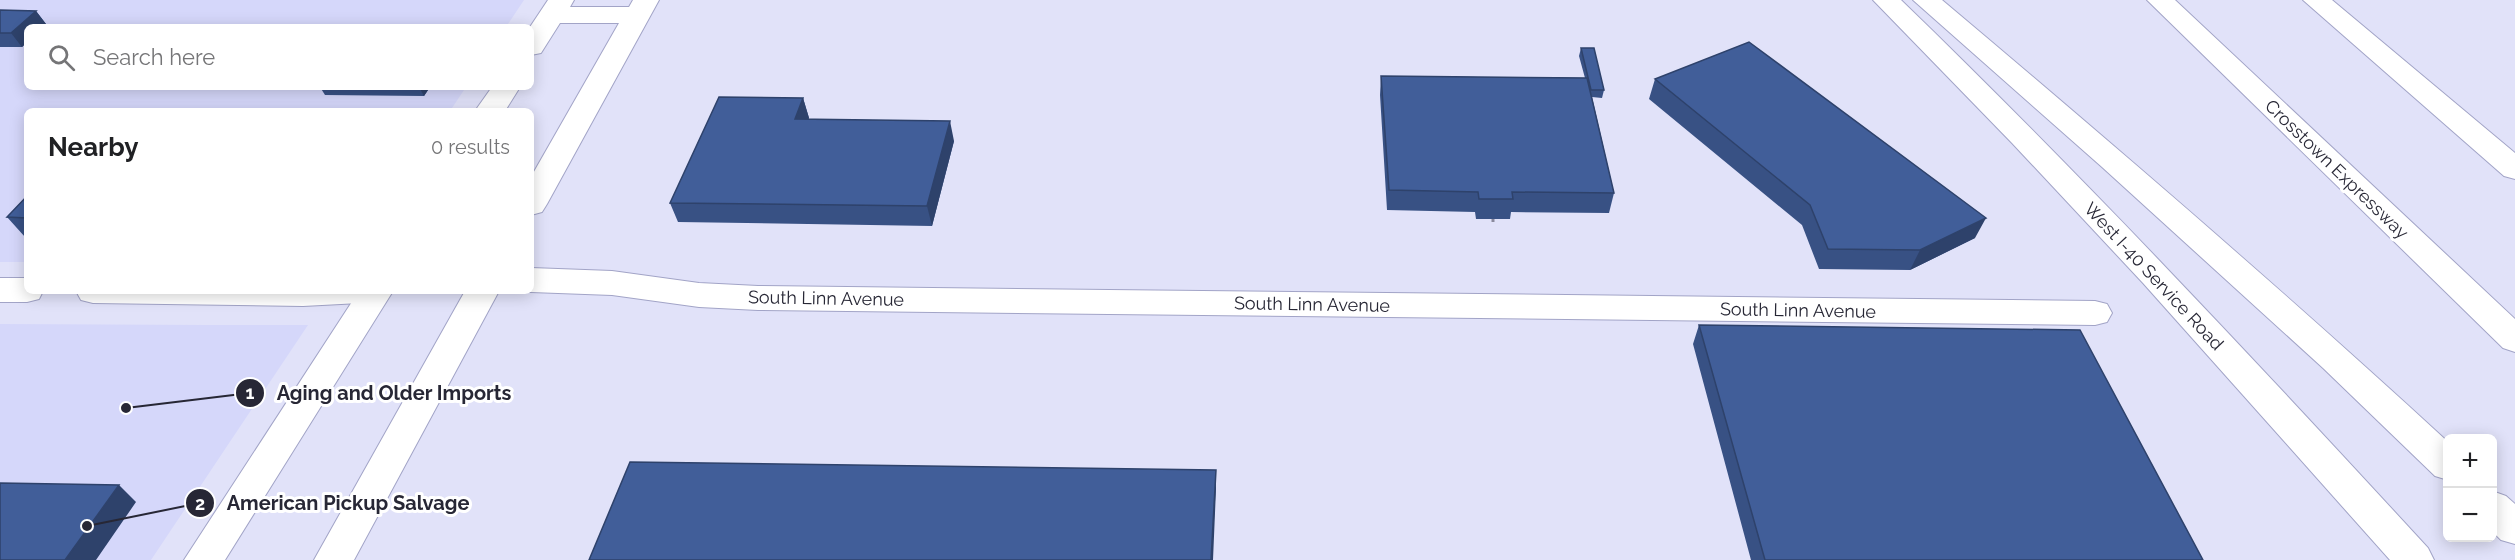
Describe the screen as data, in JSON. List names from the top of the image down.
{
  "streets": {
    "main road": ["Crosstown Expressway", "West I-40 Service Road", "South Linn Avenue"]
  },
  "places": ["Aging and Older Imports", "American Pickup Salvage"],
  "page": {
    "search": "Search here",
    "heading": ["Nearby", "0 results"],
    "map_buttons": ["+", "−"]
  }
}
